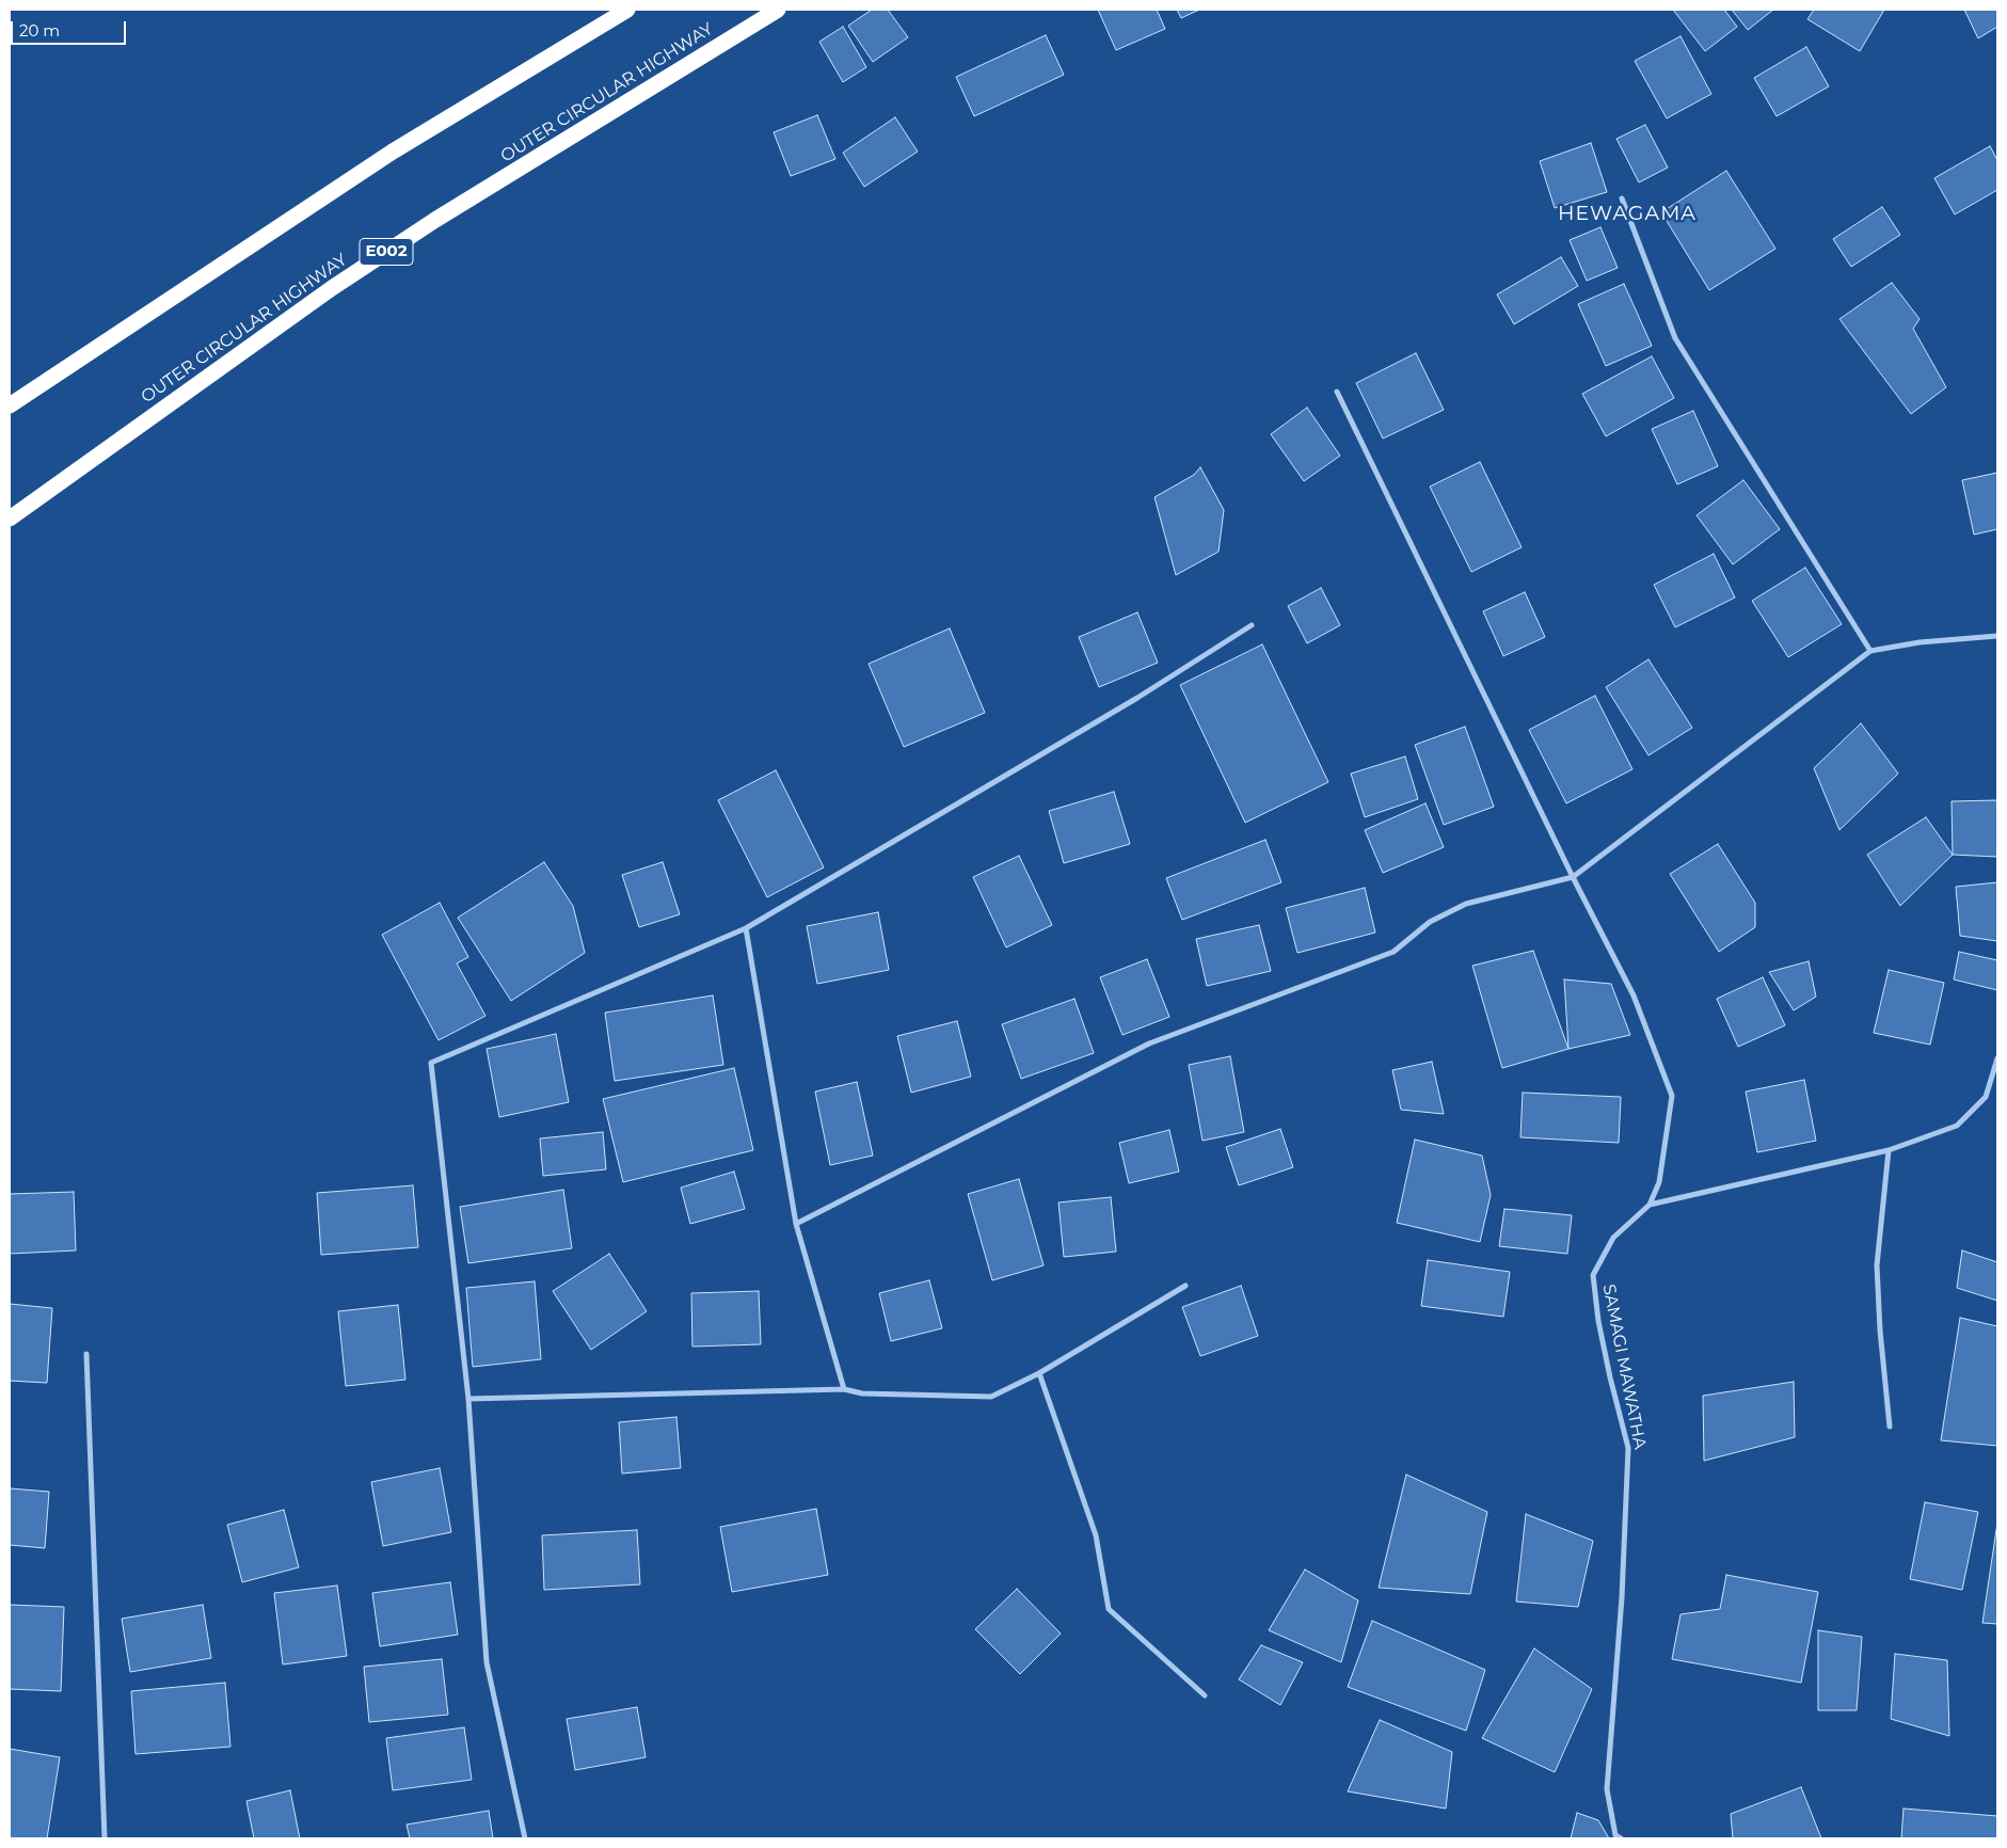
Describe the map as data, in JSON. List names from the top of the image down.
{
  "streets": {
    "highway": ["OUTER CIRCULAR HIGHWAY", "E002"],
    "street": ["SAMAGI MAWATHA"]
  },
  "districts": ["HEWAGAMA"],
  "scale_bar": "20 m"
}
